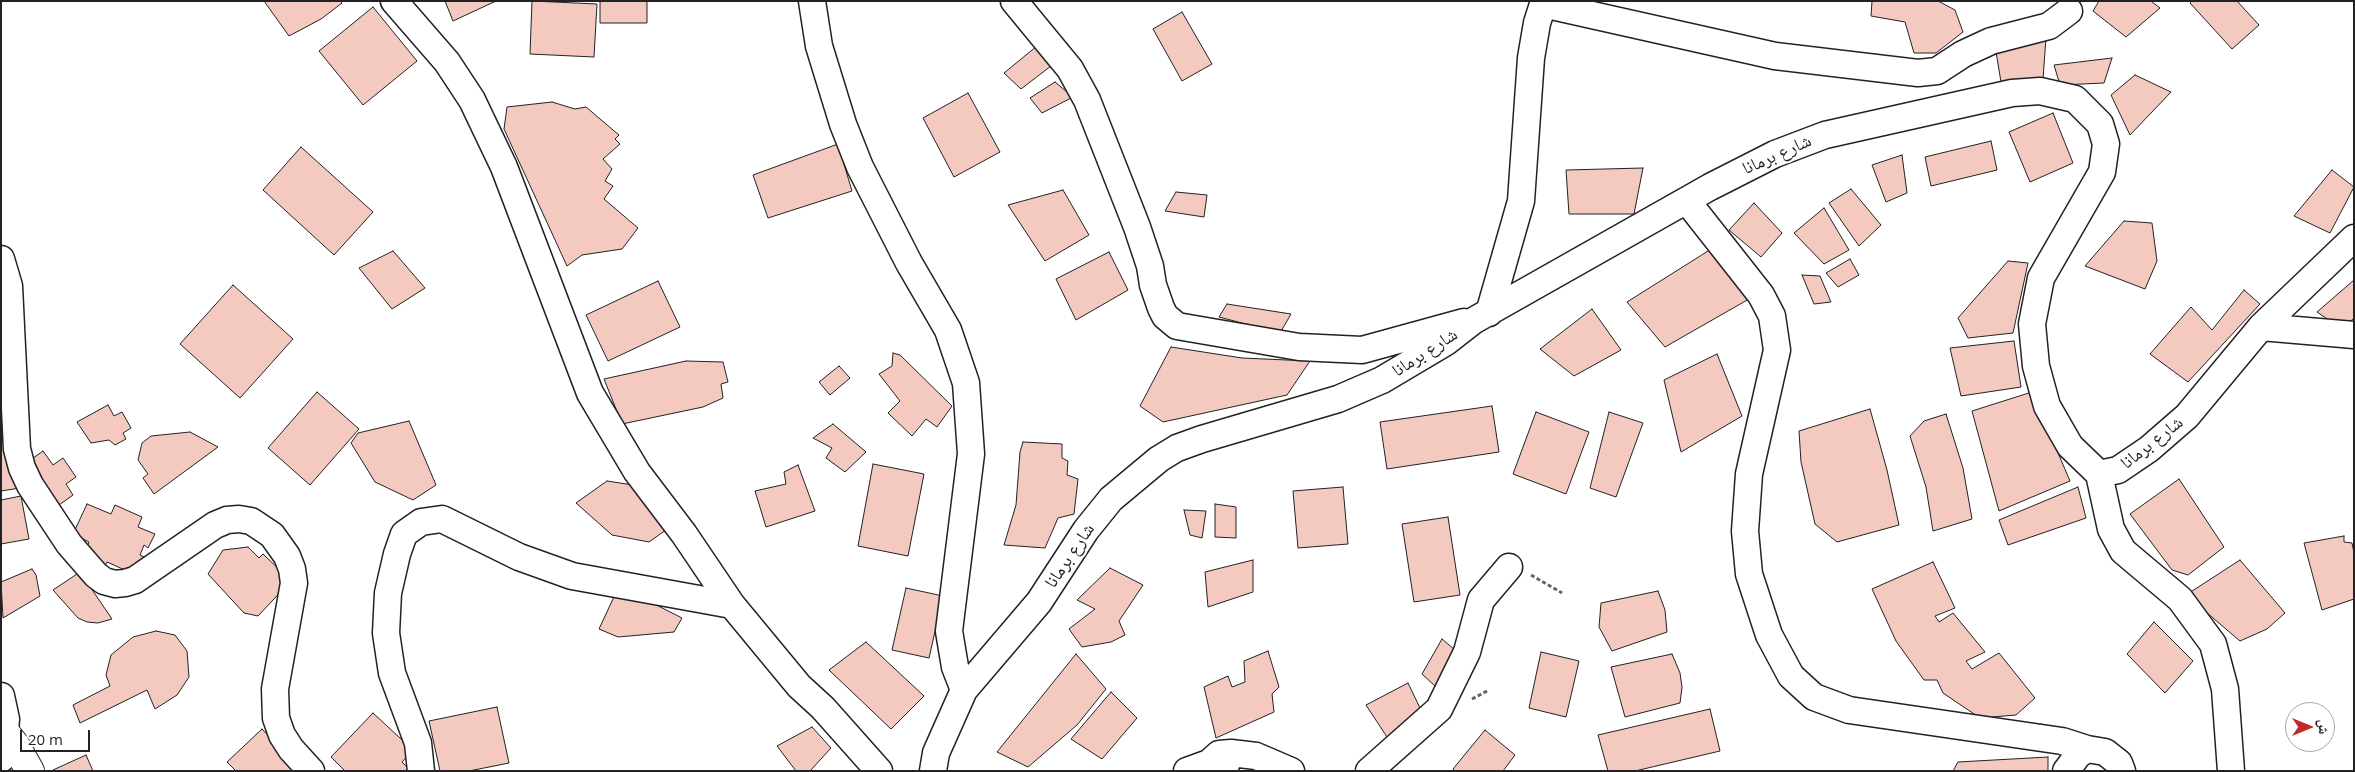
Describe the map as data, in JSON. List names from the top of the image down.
{
  "streets": {
    "street": ["شارع برمانا"]
  },
  "scale_bar": "20 m",
  "north": "right"
}
